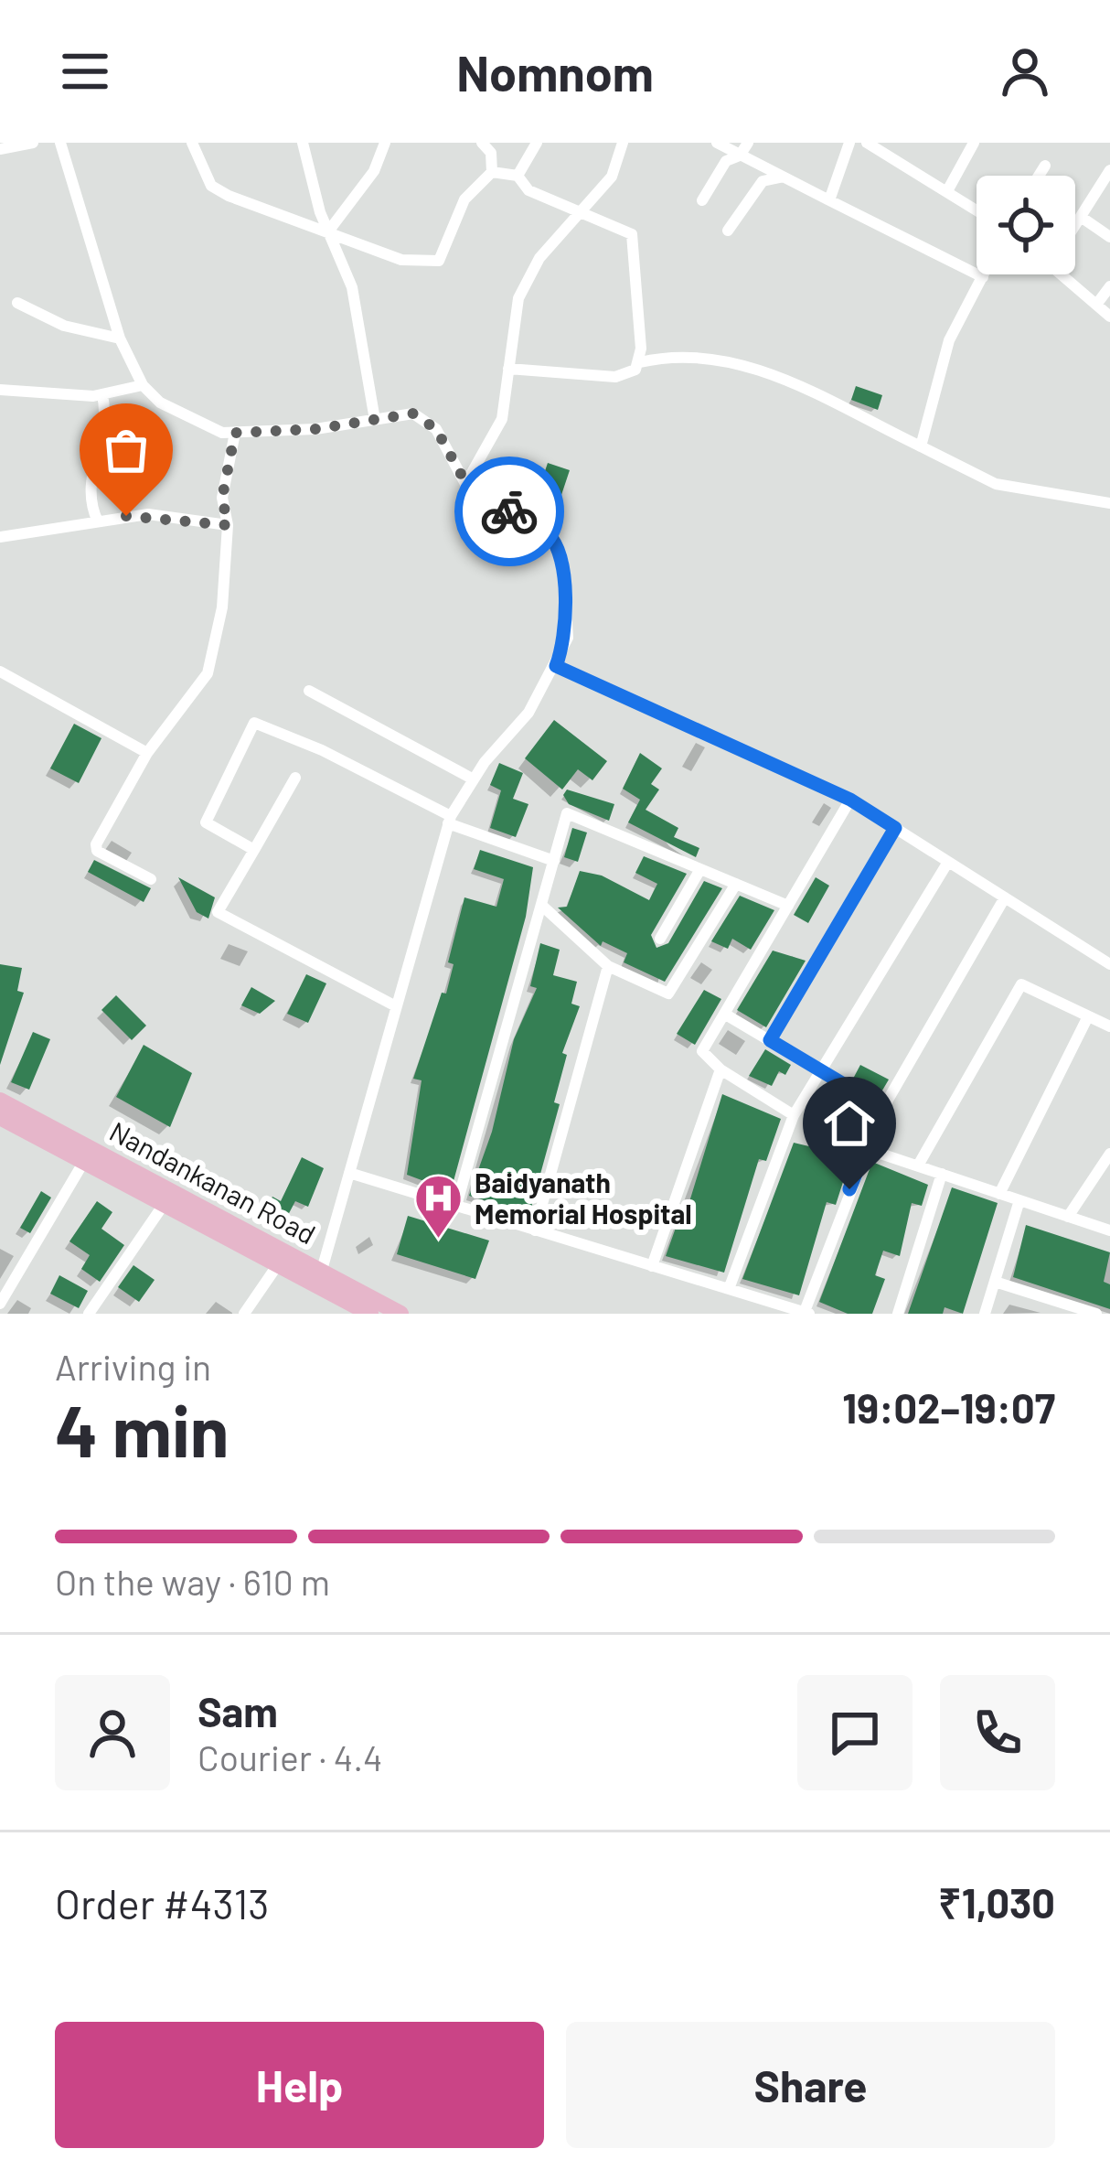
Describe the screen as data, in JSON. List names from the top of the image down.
{
  "streets": {
    "main road": ["Nandankanan Road"]
  },
  "places": {
    "hospital": ["Baidyanath Memorial Hospital"]
  },
  "page": {
    "header": "Nomnom",
    "heading": ["4 min", "Arriving in", "19:02–19:07"],
    "panel": [
      "Sam",
      "Courier · 4.4",
      "Order #4313",
      "₹1,030"
    ],
    "bar": "On the way · 610 m",
    "buttons": ["Help", "Share"]
  }
}
